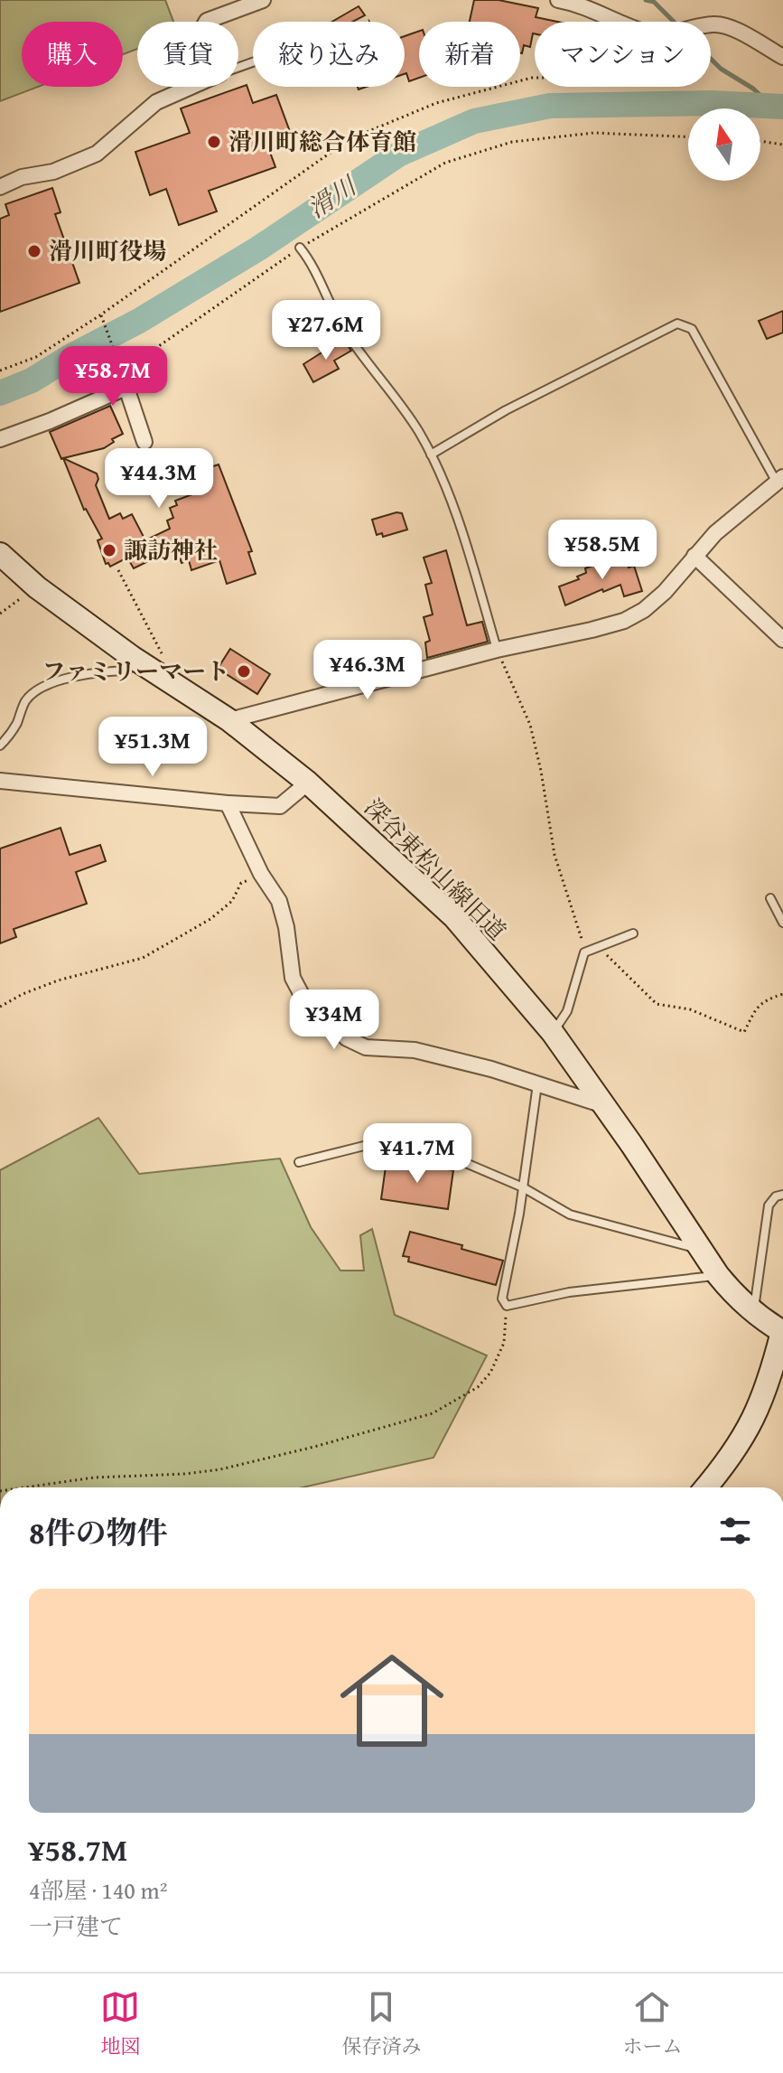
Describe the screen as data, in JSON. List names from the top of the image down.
{
  "streets": {
    "street": ["深谷東松山線旧道"]
  },
  "water": ["滑川"],
  "places": [
    "滑川町総合体育館",
    "滑川町役場",
    "諏訪神社",
    "ファミリーマート"
  ],
  "north": "top",
  "page": {
    "chip": [
      "購入",
      "賃貸",
      "絞り込み",
      "新着",
      "マンション"
    ],
    "price": [
      "¥27.6M",
      "¥58.7M",
      "¥44.3M",
      "¥58.5M",
      "¥46.3M",
      "¥51.3M",
      "¥34M",
      "¥41.7M"
    ],
    "heading": "8件の物件",
    "list": [
      {
        "name": "¥58.7M",
        "note": "4部屋 · 140 m² · 一戸建て"
      }
    ],
    "tabs": ["地図", "保存済み", "ホーム"]
  }
}
